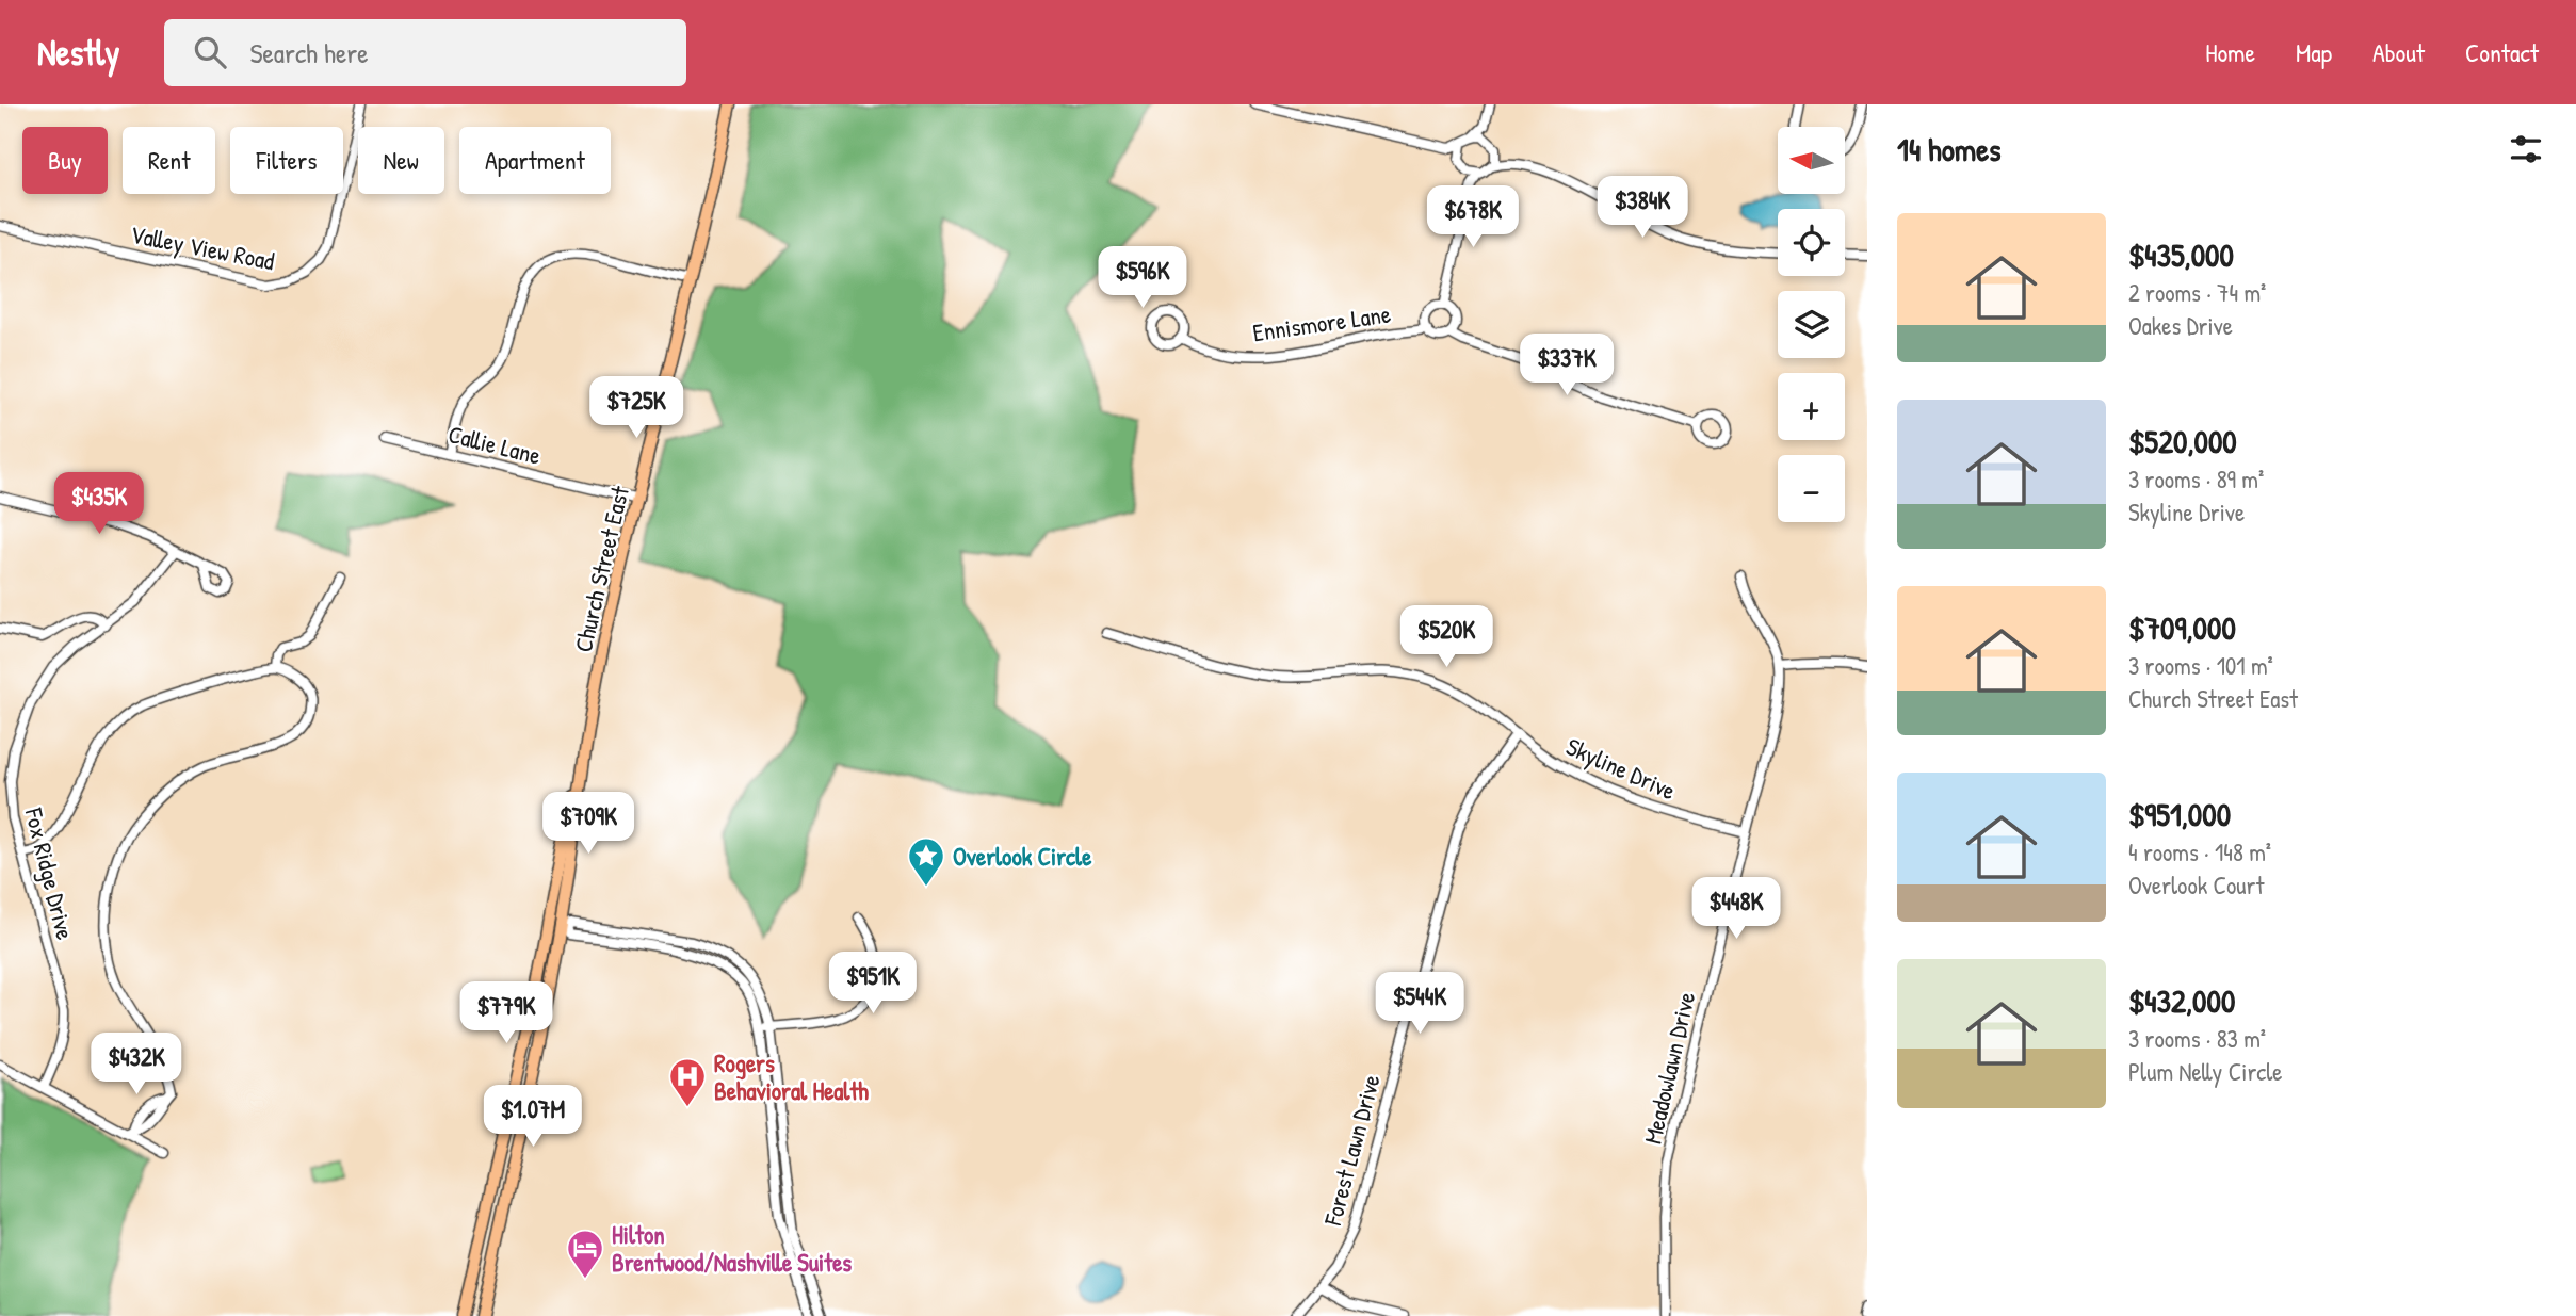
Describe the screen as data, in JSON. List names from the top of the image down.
{
  "streets": {
    "main road": ["Church Street East"],
    "street": [
      "Valley View Road",
      "Ennismore Lane",
      "Callie Lane",
      "Skyline Drive",
      "Fox Ridge Drive",
      "Meadowlawn Drive",
      "Forest Lawn Drive"
    ]
  },
  "crossings": [
    ["Callie Lane", "Church Street East"],
    ["Skyline Drive", "Meadowlawn Drive"],
    ["Skyline Drive", "Forest Lawn Drive"]
  ],
  "places": {
    "place": ["Overlook Circle"],
    "hospital": ["Rogers Behavioral Health"],
    "hotel": ["Hilton Brentwood/Nashville Suites"]
  },
  "north": "left",
  "page": {
    "header": "Nestly",
    "search": "Search here",
    "nav": [
      "Home",
      "Map",
      "About",
      "Contact"
    ],
    "heading": "14 homes",
    "map_buttons": ["+", "−"],
    "chip": [
      "Buy",
      "Rent",
      "Filters",
      "New",
      "Apartment"
    ],
    "price": [
      "$384K",
      "$678K",
      "$596K",
      "$337K",
      "$725K",
      "$435K",
      "$520K",
      "$709K",
      "$448K",
      "$951K",
      "$544K",
      "$779K",
      "$432K",
      "$1.07M"
    ],
    "list": [
      {
        "name": "$435,000",
        "note": "2 rooms · 74 m² · Oakes Drive"
      },
      {
        "name": "$520,000",
        "note": "3 rooms · 89 m² · Skyline Drive"
      },
      {
        "name": "$709,000",
        "note": "3 rooms · 101 m² · Church Street East"
      },
      {
        "name": "$951,000",
        "note": "4 rooms · 148 m² · Overlook Court"
      },
      {
        "name": "$432,000",
        "note": "3 rooms · 83 m² · Plum Nelly Circle"
      }
    ]
  }
}
